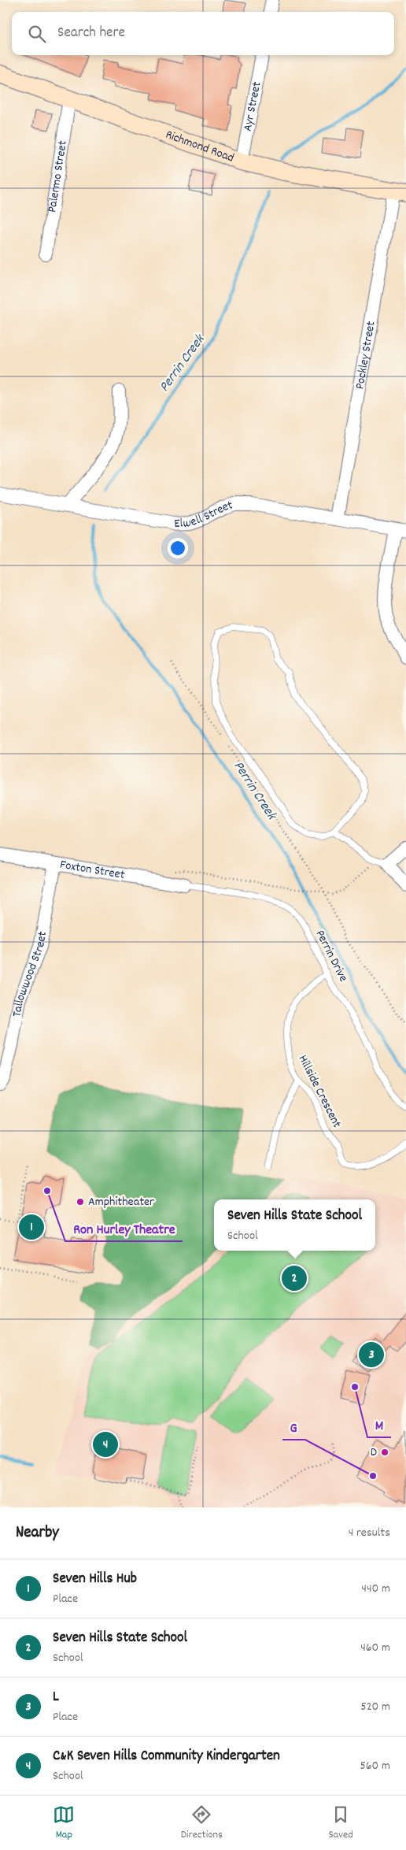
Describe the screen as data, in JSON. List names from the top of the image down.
{
  "streets": {
    "main road": ["Richmond Road"],
    "street": [
      "Ayr Street",
      "Palermo Street",
      "Pockley Street",
      "Elwell Street",
      "Foxton Street",
      "Tallowwood Street"
    ],
    "lane": ["Perrin Drive", "Hillside Crescent"]
  },
  "crossings": [
    ["Ayr Street", "Richmond Road"],
    ["Richmond Road", "Palermo Street"],
    ["Richmond Road", "Pockley Street"],
    ["Pockley Street", "Elwell Street"],
    ["Foxton Street", "Perrin Drive"],
    ["Foxton Street", "Tallowwood Street"],
    ["Perrin Drive", "Hillside Crescent"]
  ],
  "water": ["Perrin Creek"],
  "places": [
    "Ron Hurley Theatre",
    "Amphitheater",
    "M",
    "D",
    "G"
  ],
  "page": {
    "search": "Search here",
    "popup": ["Seven Hills State School", "School"],
    "pins": [
      "1",
      "2",
      "3",
      "4"
    ],
    "heading": ["Nearby", "4 results"],
    "list": [
      {
        "mark": "1",
        "name": "Seven Hills Hub",
        "note": "Place",
        "value": "440 m"
      },
      {
        "mark": "2",
        "name": "Seven Hills State School",
        "note": "School",
        "value": "460 m"
      },
      {
        "mark": "3",
        "name": "L",
        "note": "Place",
        "value": "520 m"
      },
      {
        "mark": "4",
        "name": "C&K Seven Hills Community Kindergarten",
        "note": "School",
        "value": "560 m"
      }
    ],
    "nav": ["Map", "Directions", "Saved"]
  }
}
